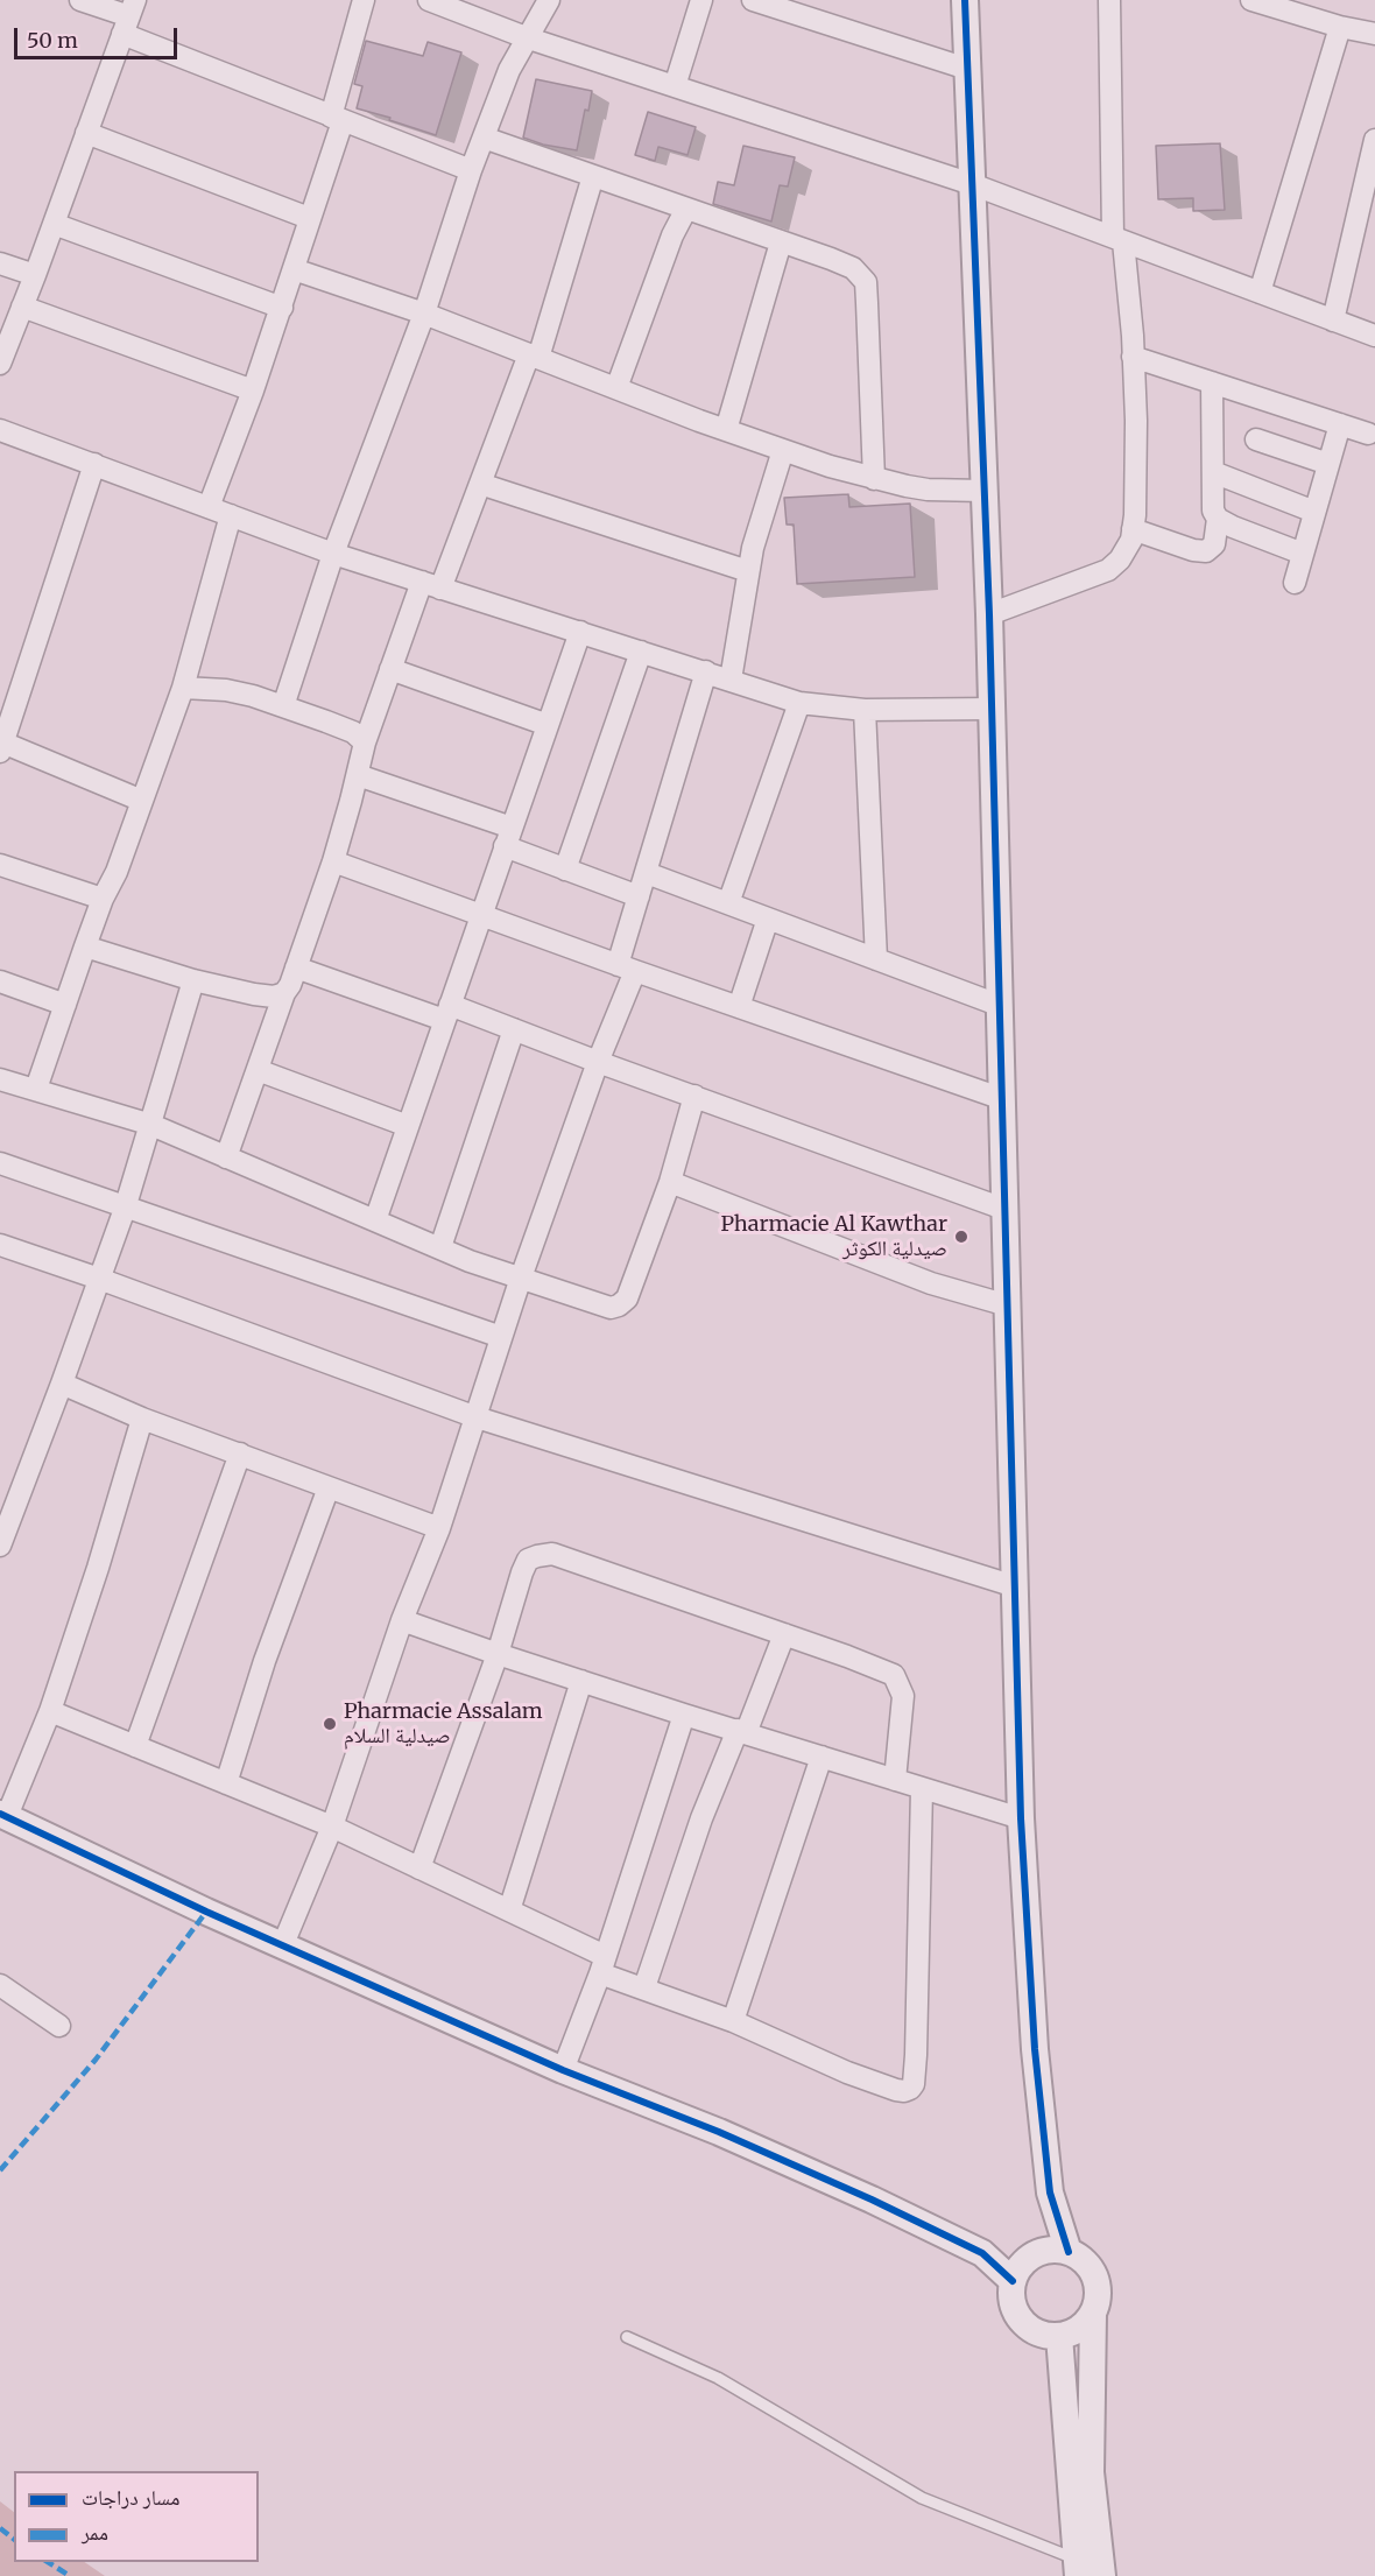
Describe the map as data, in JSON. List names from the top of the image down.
{
  "places": ["Pharmacie Al Kawthar صيدلية الكوثر", "Pharmacie Assalam صيدلية السلام"],
  "legend": ["مسار دراجات", "ممر"],
  "scale_bar": "50 m"
}
